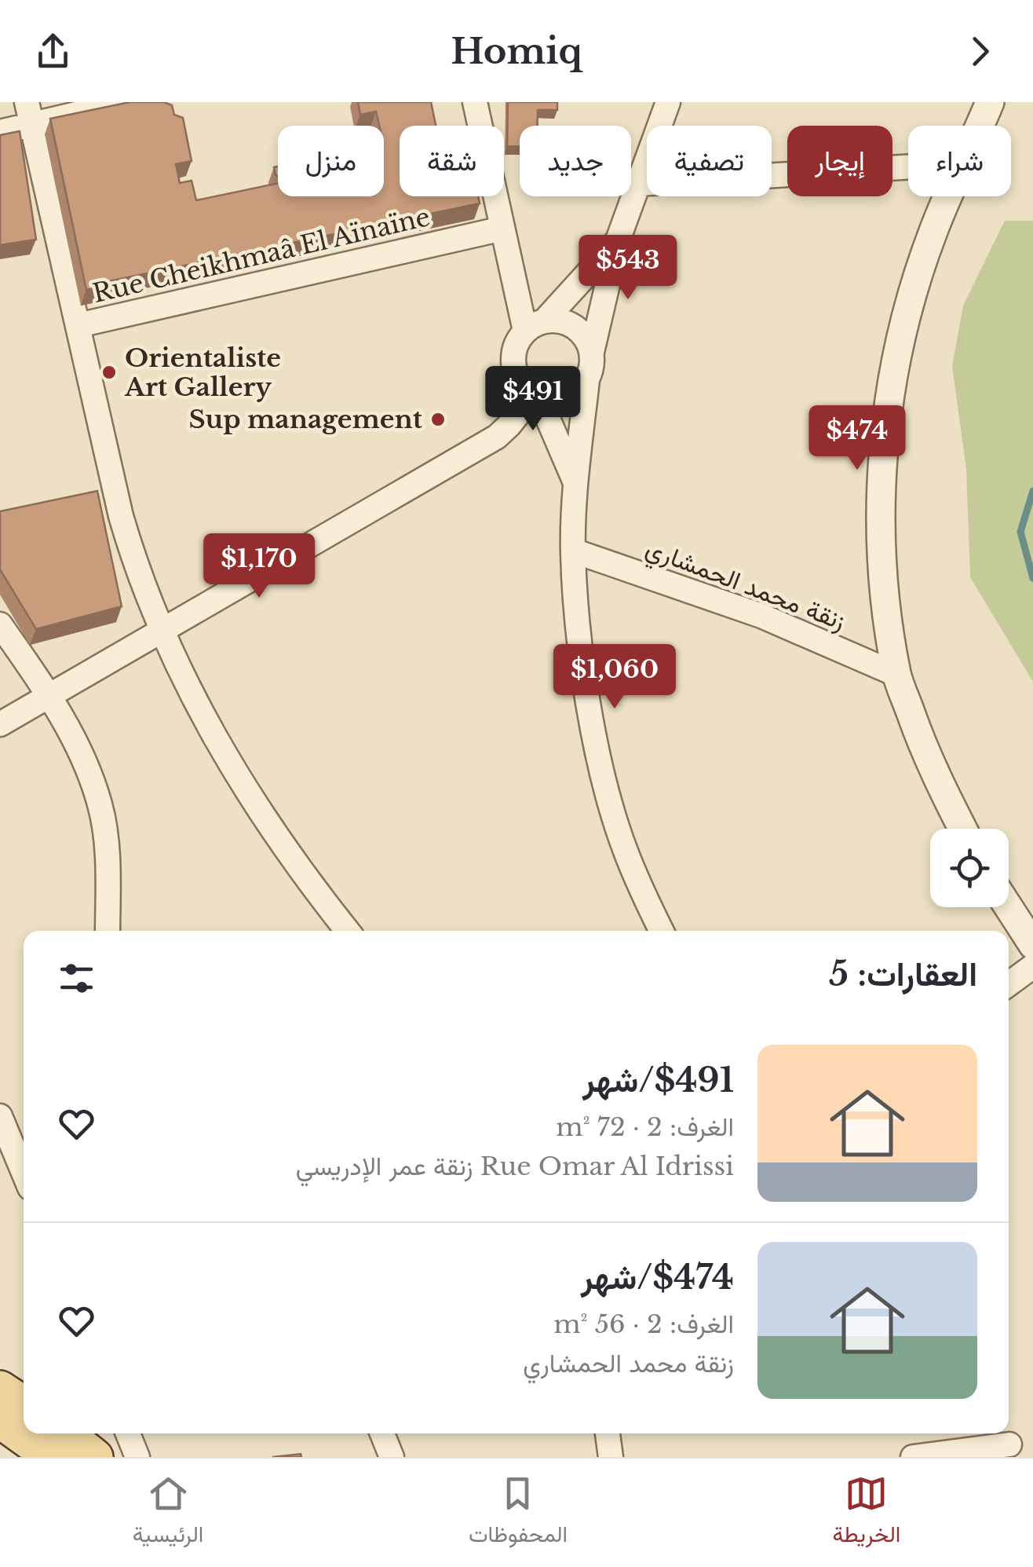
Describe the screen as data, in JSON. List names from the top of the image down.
{
  "streets": {
    "street": ["Rue Cheikhmaâ El Aïnaïne", "زنقة محمد الحمشاري"]
  },
  "places": ["Orientaliste Art Gallery", "Sup management"],
  "page": {
    "header": "Homiq",
    "chip": [
      "شراء",
      "إيجار",
      "تصفية",
      "جديد",
      "شقة",
      "منزل"
    ],
    "price": [
      "$543",
      "$491",
      "$474",
      "$1,170",
      "$1,060"
    ],
    "heading": "العقارات: 5",
    "list": [
      {
        "name": "$491/شهر",
        "note": "الغرف: 2 · 72 m² · Rue Omar Al Idrissi زنقة عمر الإدريسي"
      },
      {
        "name": "$474/شهر",
        "note": "الغرف: 2 · 56 m² · زنقة محمد الحمشاري"
      }
    ],
    "tabs": ["الخريطة", "المحفوظات", "الرئيسية"]
  }
}
